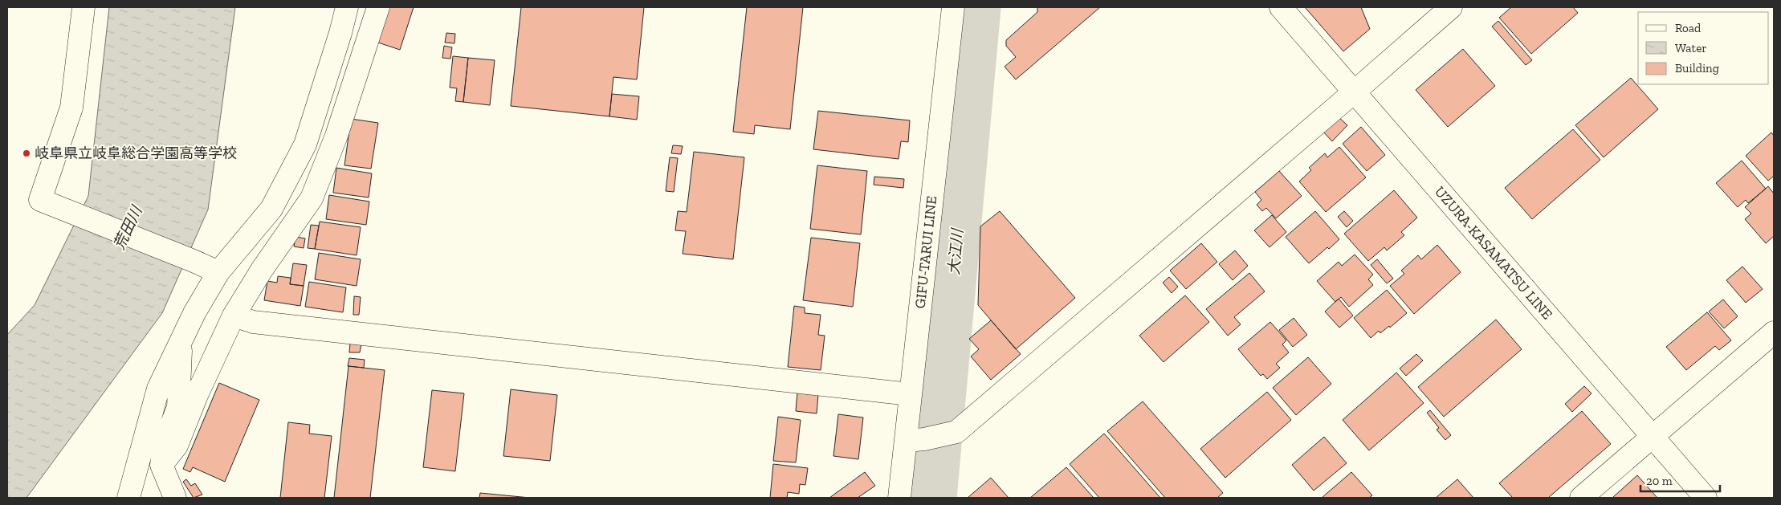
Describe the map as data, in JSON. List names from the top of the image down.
{
  "streets": {
    "street": ["GIFU-TARUI LINE", "UZURA-KASAMATSU LINE"]
  },
  "water": ["荒田川", "大江川"],
  "places": ["岐阜県立岐阜総合学園高等学校"],
  "legend": ["Road", "Water", "Building"],
  "scale_bar": "20 m"
}
